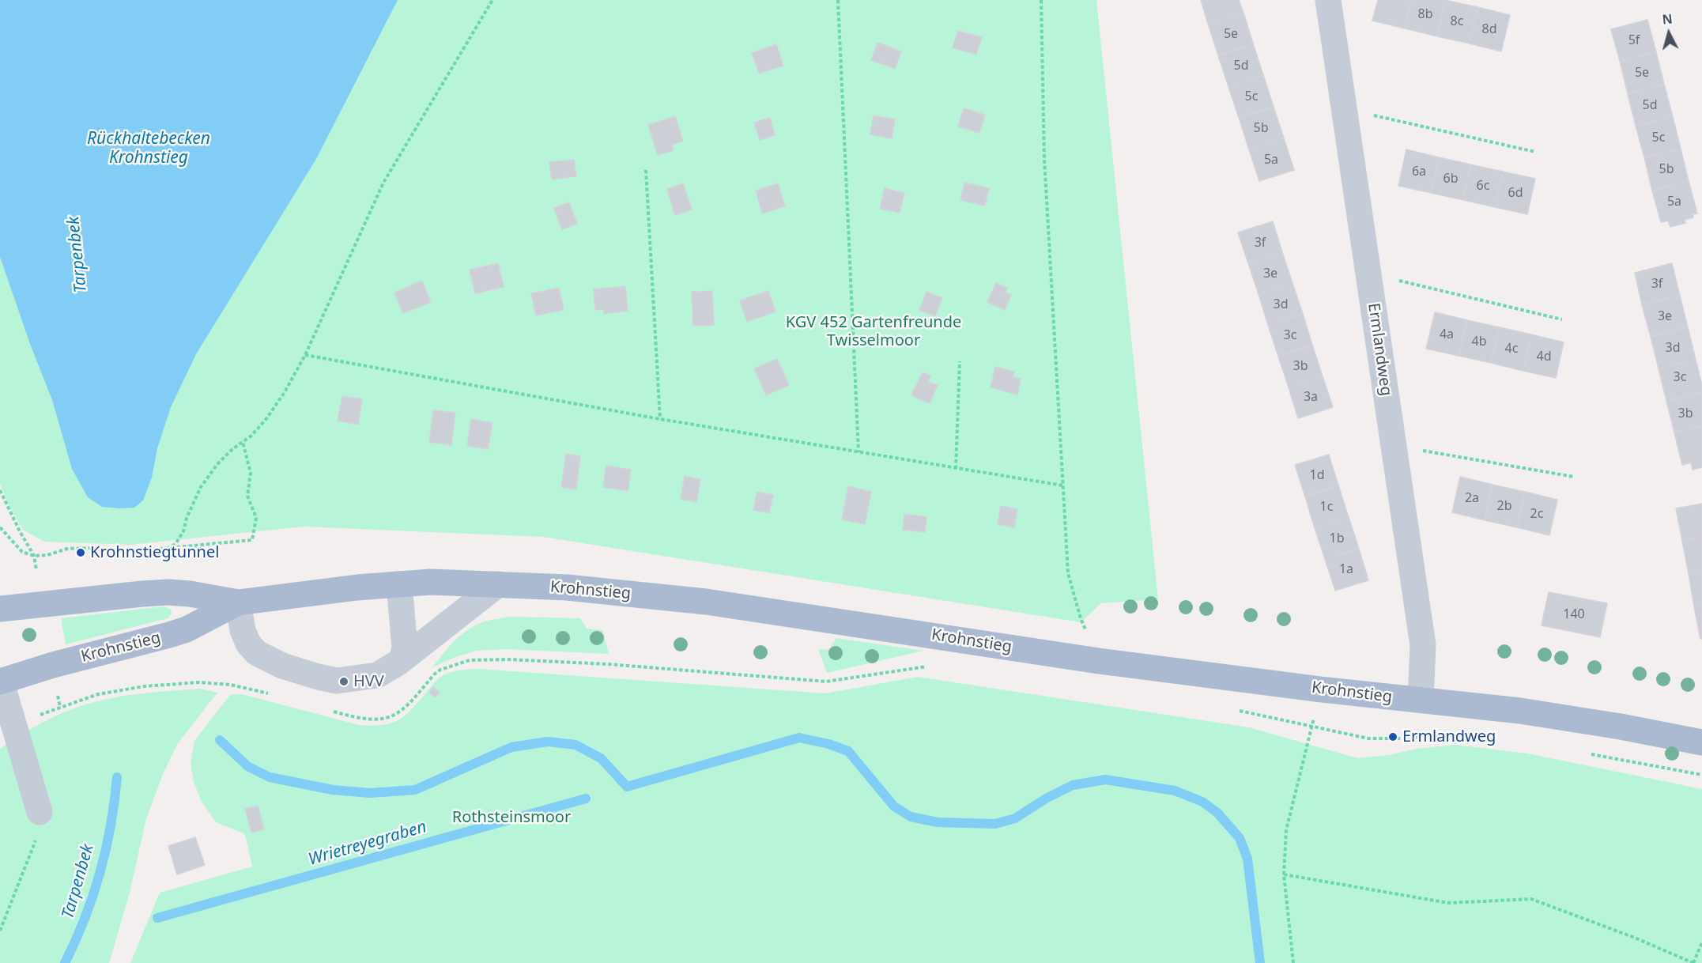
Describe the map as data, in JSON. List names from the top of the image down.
{
  "streets": {
    "main road": ["Krohnstieg"],
    "street": ["Ermlandweg"]
  },
  "crossings": [
    ["Ermlandweg", "Krohnstieg"]
  ],
  "water": ["Rückhaltebecken Krohnstieg", "Tarpenbek", "Wrietreyegraben"],
  "parks": ["KGV 452 Gartenfreunde Twisselmoor", "Rothsteinsmoor"],
  "places": ["Krohnstiegtunnel", "HVV", "Ermlandweg"],
  "house_numbers": [
    "8b",
    "8c",
    "8d",
    "5e",
    "5f",
    "5d",
    "5e",
    "5c",
    "5d",
    "5b",
    "5c",
    "5a",
    "5b",
    "6a",
    "6b",
    "6c",
    "6d",
    "5a",
    "3f",
    "3e",
    "3f",
    "3d",
    "3e",
    "4a",
    "3c",
    "4b",
    "3d",
    "4c",
    "4d",
    "3b",
    "3c",
    "3a",
    "3b",
    "1d",
    "2a",
    "2b",
    "1c",
    "2c",
    "1b",
    "1a",
    "140"
  ],
  "north": "top"
}
